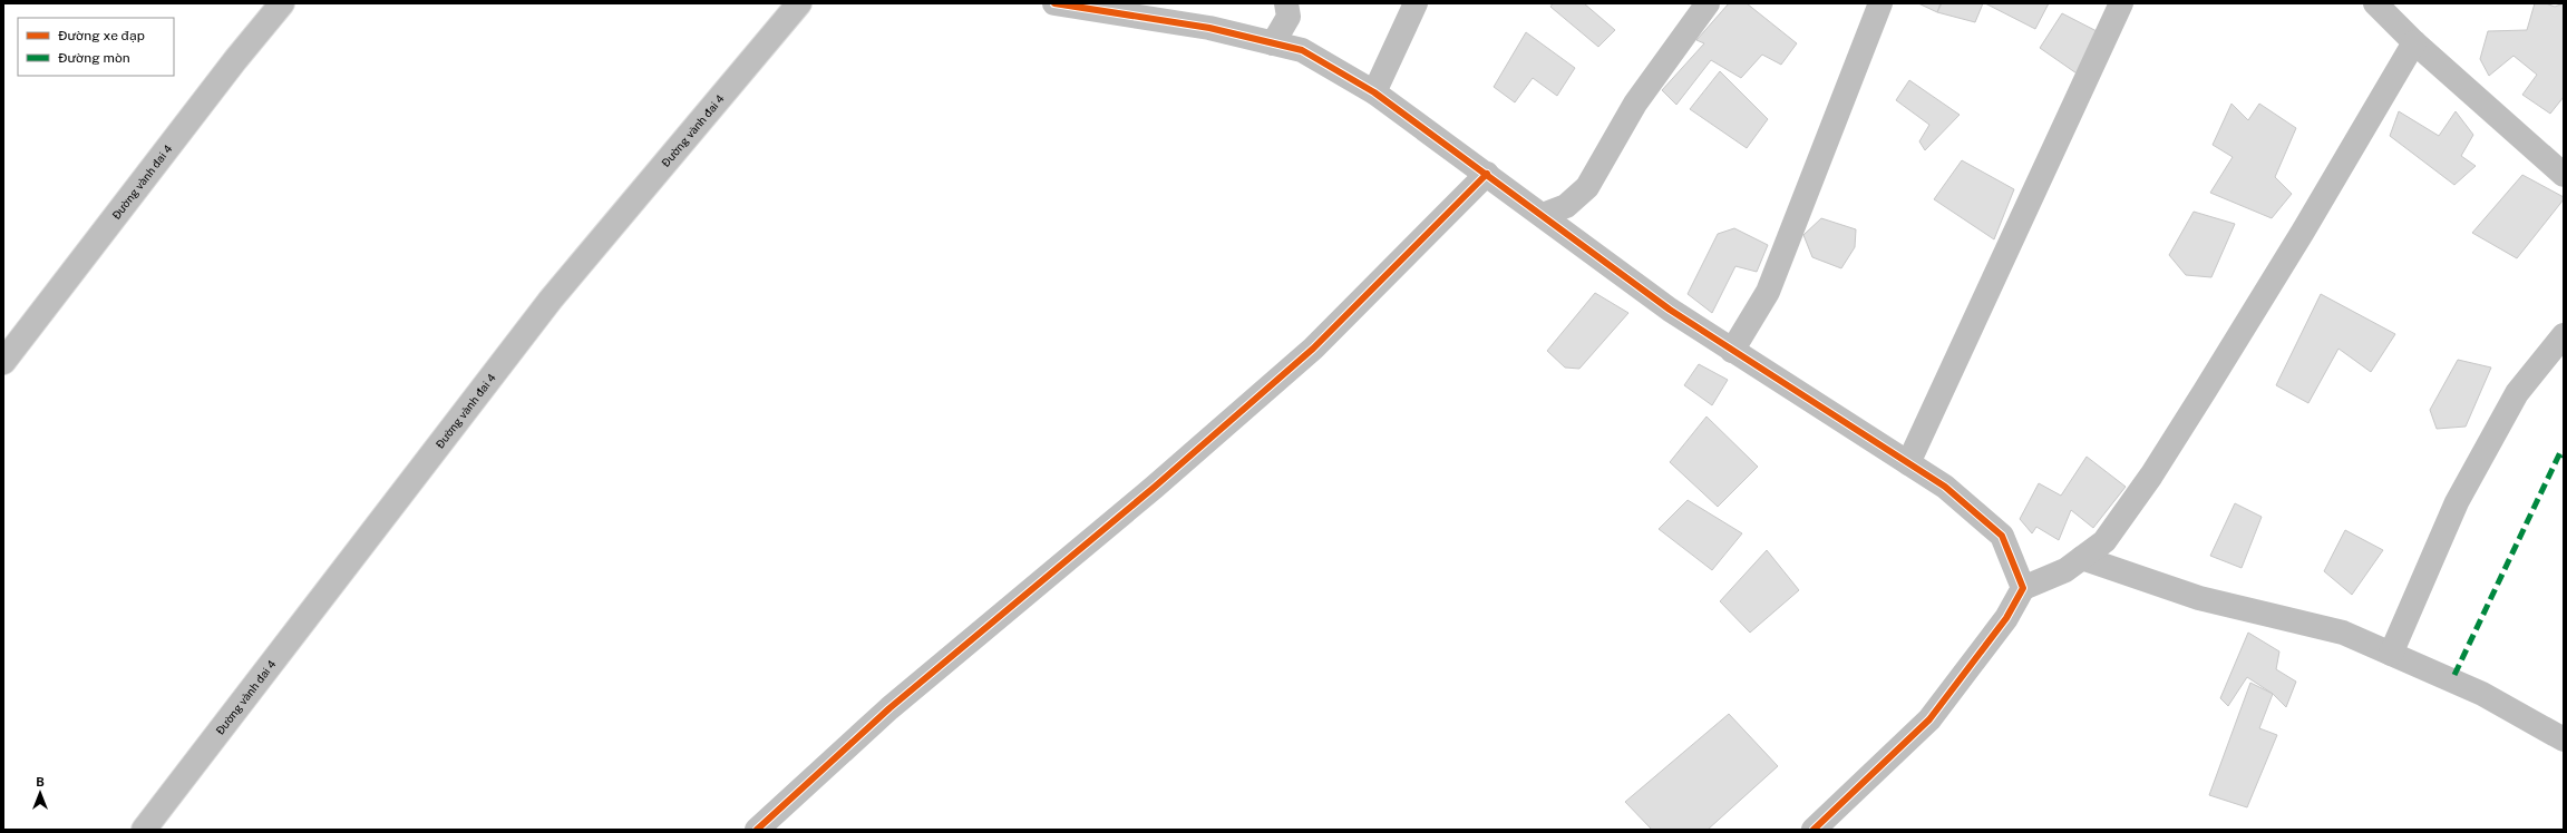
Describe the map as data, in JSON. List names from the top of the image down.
{
  "streets": {
    "street": ["Đường vành đai 4"]
  },
  "legend": ["Đường xe đạp", "Đường mòn"],
  "north": "top"
}
